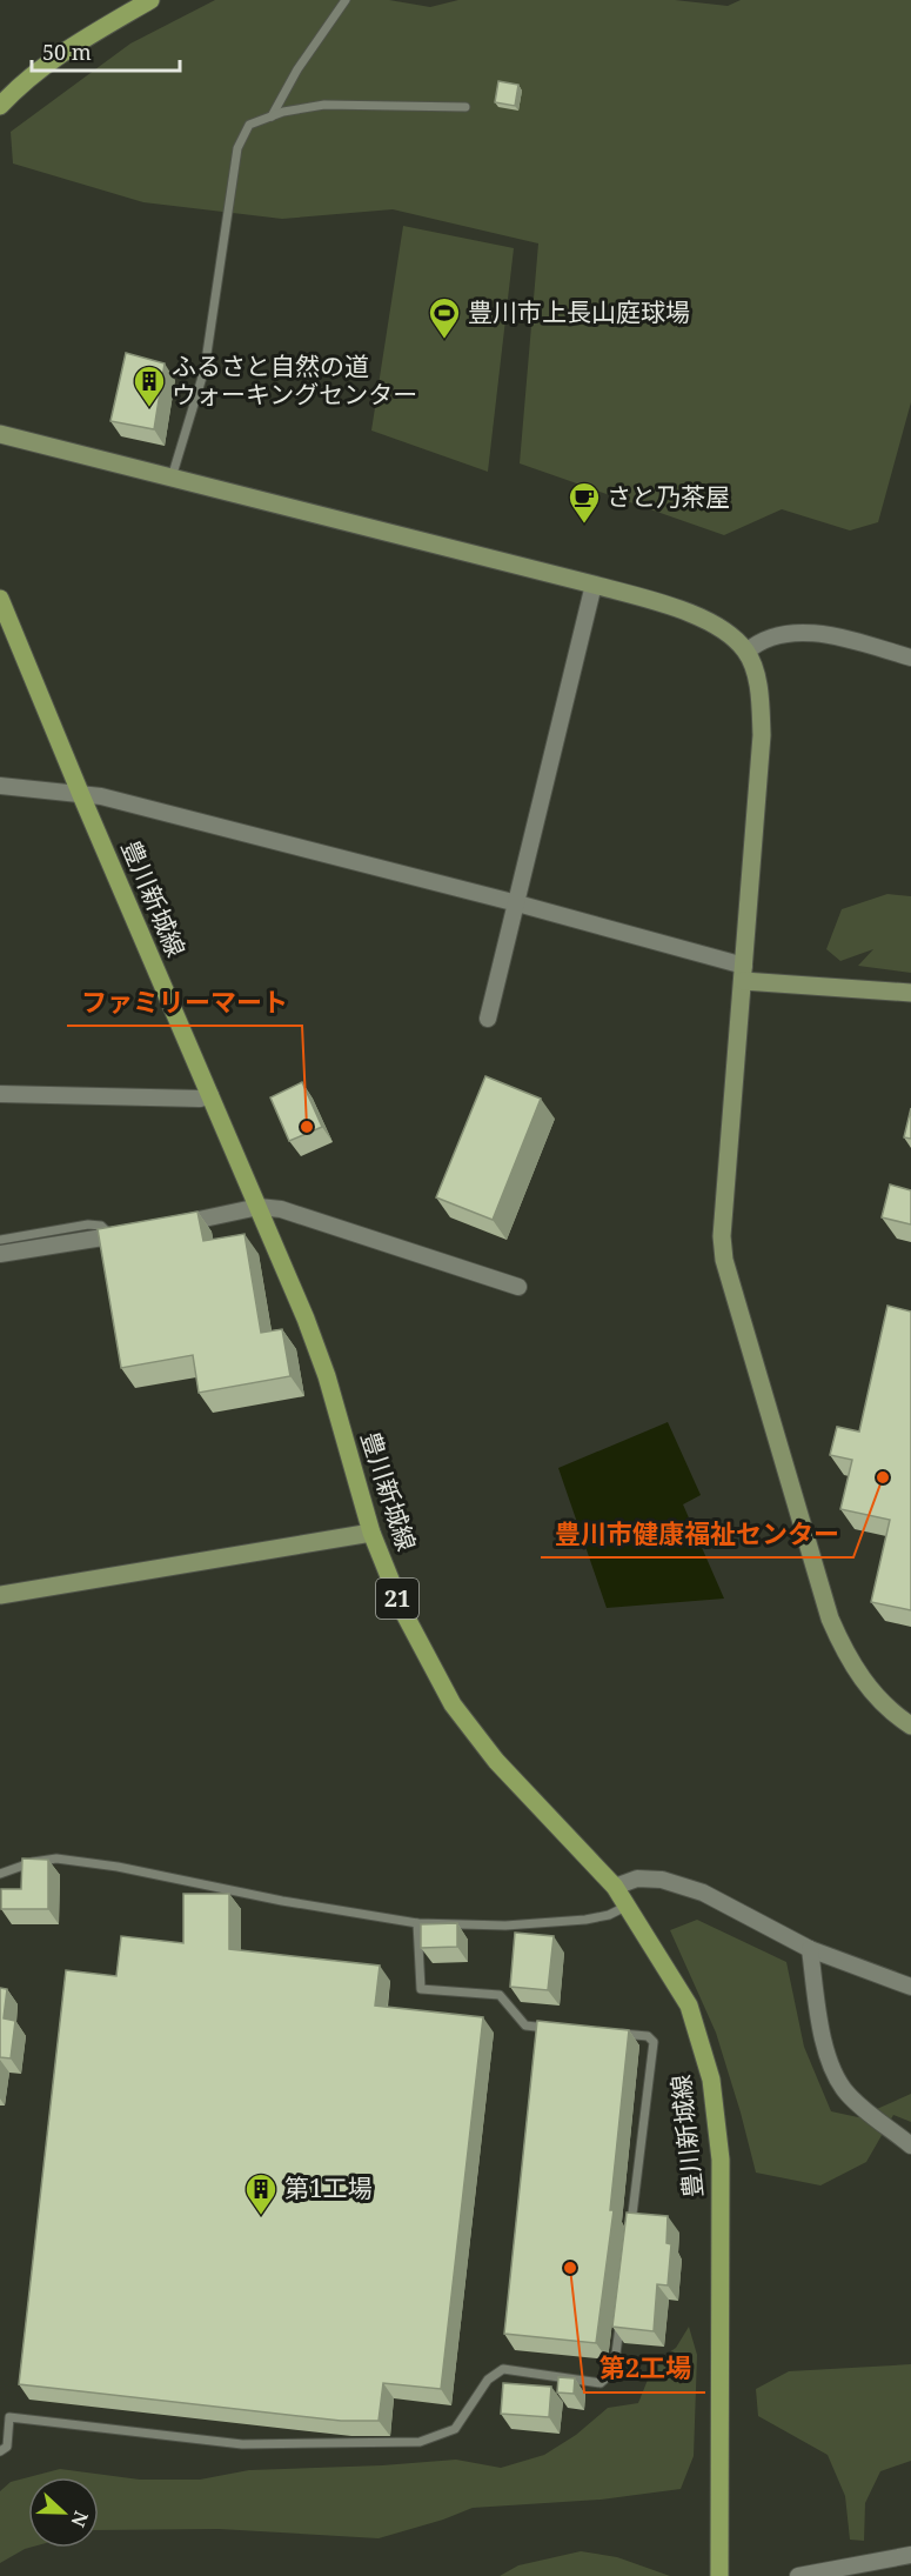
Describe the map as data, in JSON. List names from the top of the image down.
{
  "streets": {
    "main road": ["豊川新城線", "21"]
  },
  "places": {
    "sports": ["豊川市上長山庭球場"],
    "building": ["ふるさと自然の道 ウォーキングセンター", "第1工場"],
    "cafe": ["さと乃茶屋"],
    "other": ["ファミリーマート", "豊川市健康福祉センター", "第2工場"]
  },
  "scale_bar": "50 m",
  "north": "right"
}
